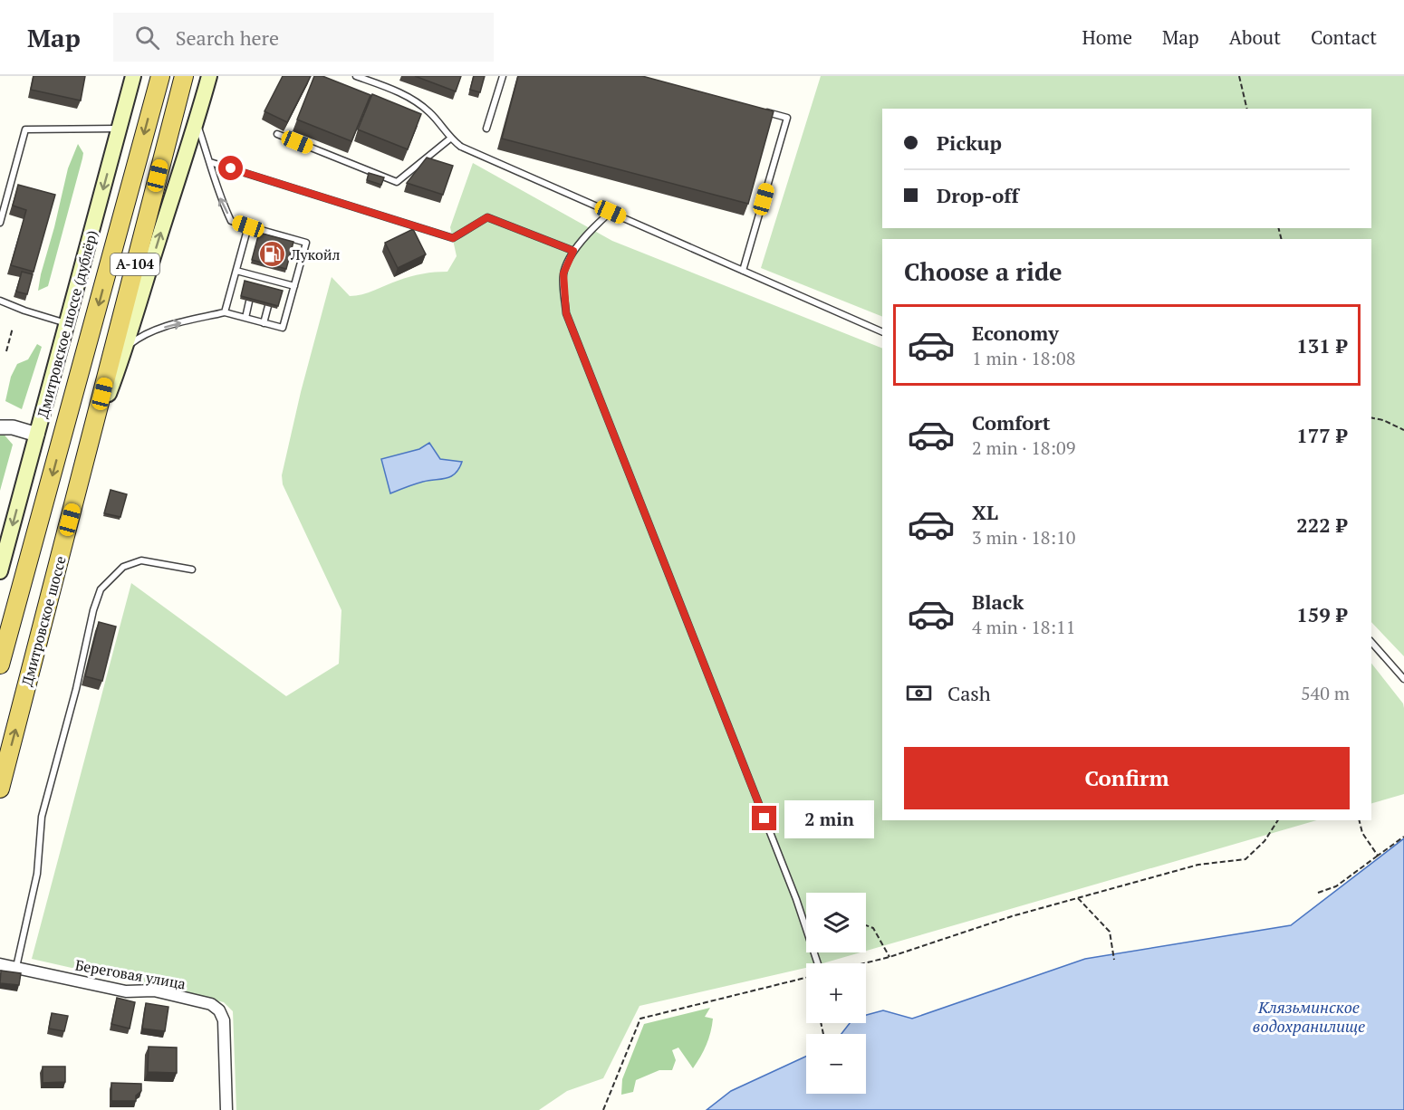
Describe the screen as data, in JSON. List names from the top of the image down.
{
  "streets": {
    "highway": ["А-104", "Дмитровское шоссе"],
    "main road": ["Дмитровское шоссе (дублёр)"],
    "street": ["Береговая улица"]
  },
  "water": ["Клязьминское водохранилище"],
  "places": {
    "fuel station": ["Лукойл"]
  },
  "page": {
    "header": "Map",
    "search": "Search here",
    "nav": [
      "Home",
      "Map",
      "About",
      "Contact"
    ],
    "banner": ["Pickup", "Drop-off"],
    "heading": "Choose a ride",
    "list": [
      {
        "name": "Economy",
        "note": "1 min · 18:08",
        "value": "131 ₽"
      },
      {
        "name": "Comfort",
        "note": "2 min · 18:09",
        "value": "177 ₽"
      },
      {
        "name": "XL",
        "note": "3 min · 18:10",
        "value": "222 ₽"
      },
      {
        "name": "Black",
        "note": "4 min · 18:11",
        "value": "159 ₽"
      }
    ],
    "pay": ["Cash", "540 m"],
    "buttons": "Confirm",
    "bubble": "2 min",
    "map_buttons": ["+", "−"]
  }
}
